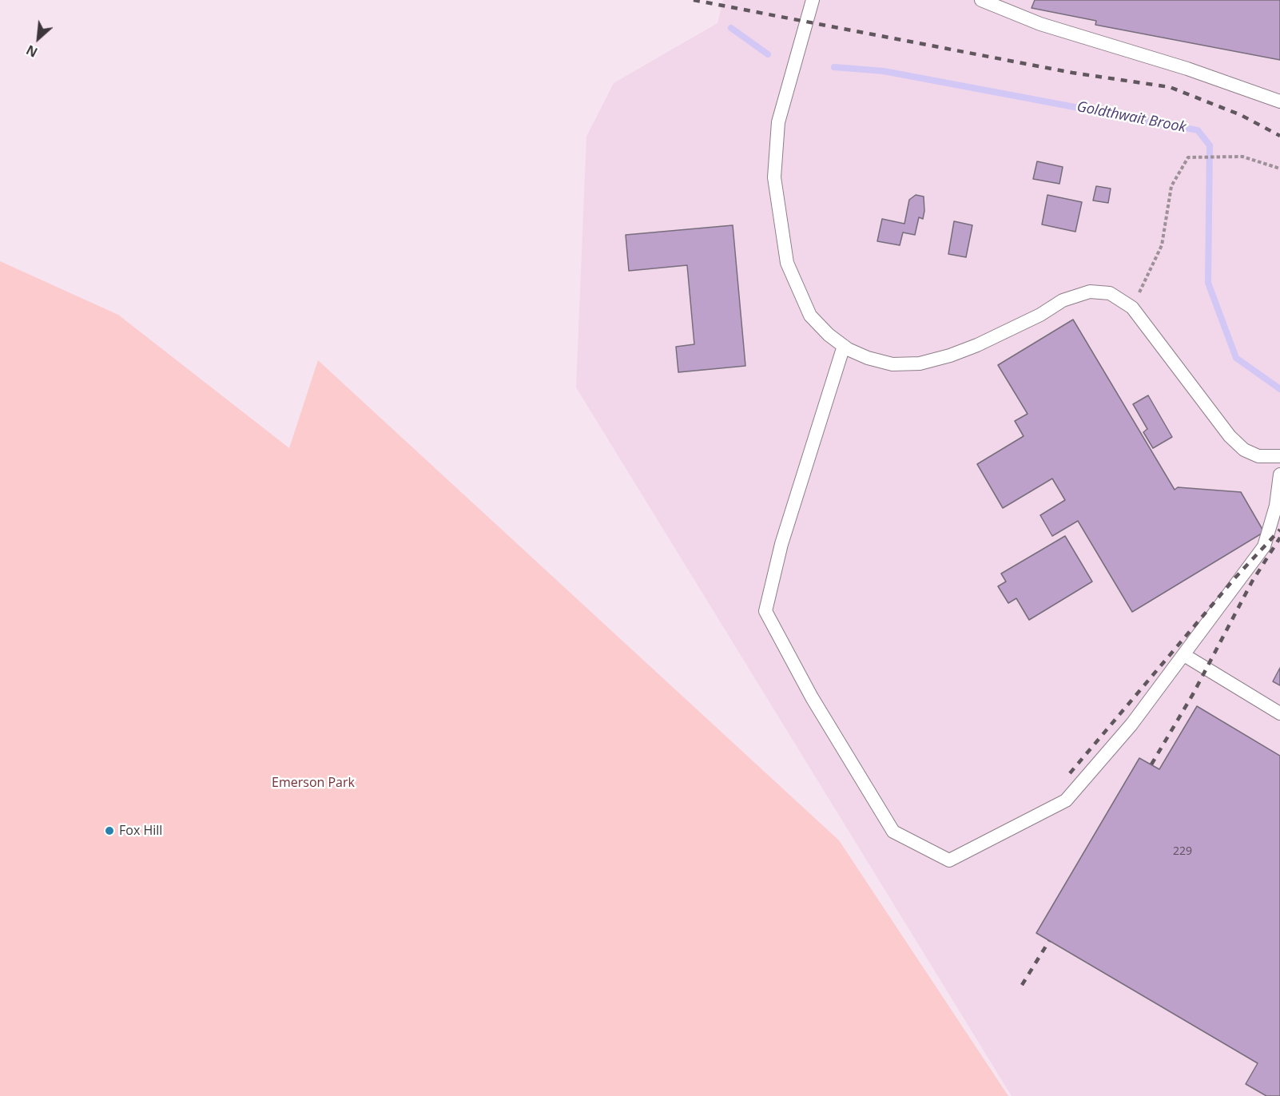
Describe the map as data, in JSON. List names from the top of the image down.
{
  "water": ["Goldthwait Brook"],
  "parks": ["Emerson Park"],
  "places": ["Fox Hill"],
  "house_numbers": ["229"],
  "north": "bottom left"
}
